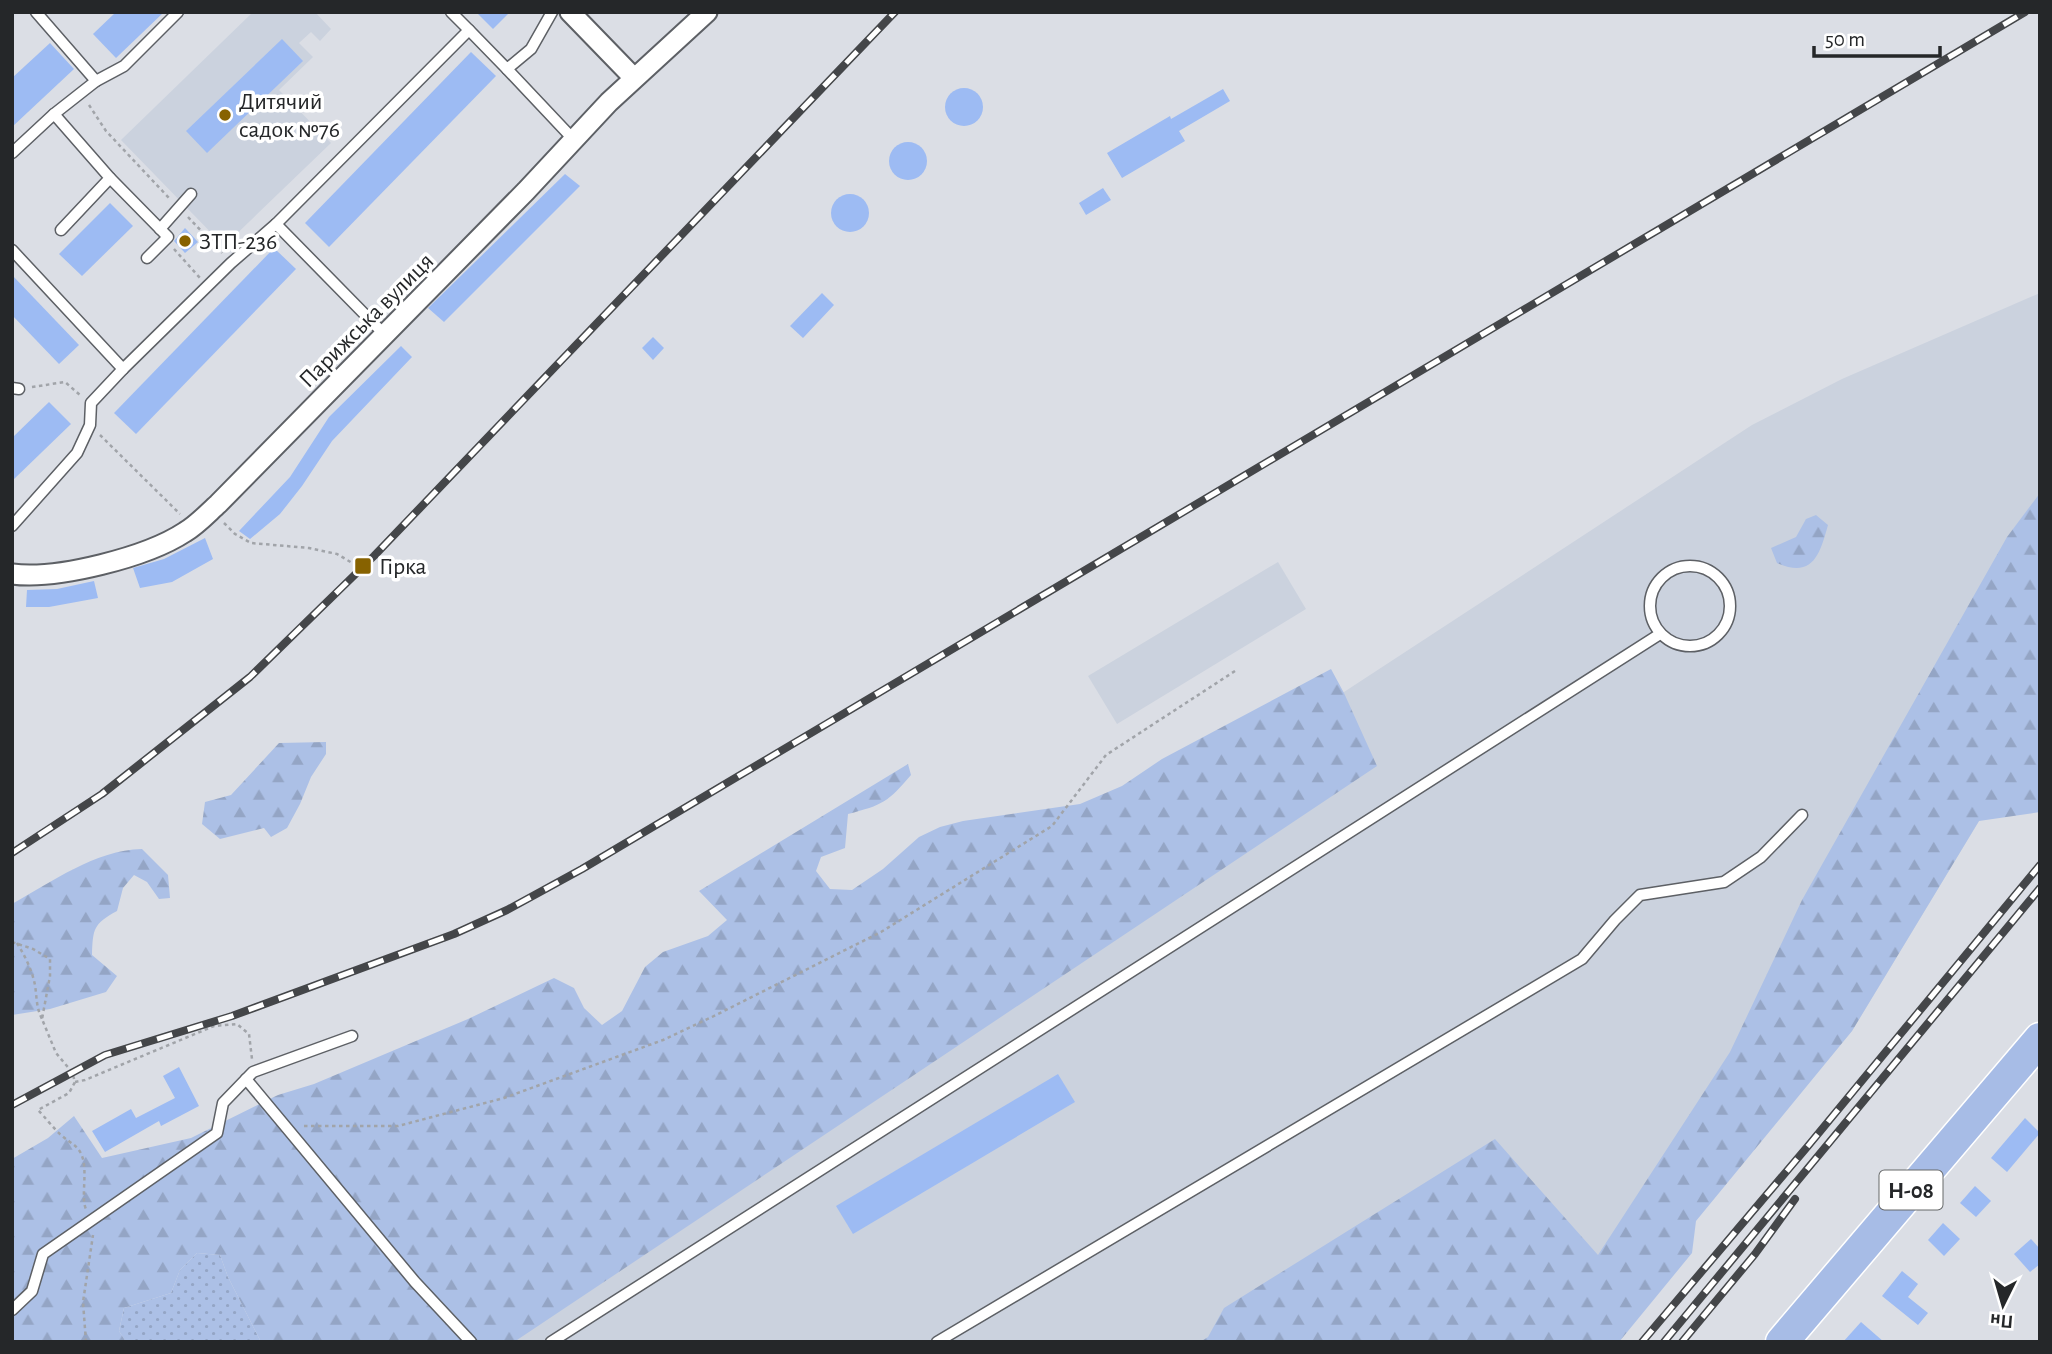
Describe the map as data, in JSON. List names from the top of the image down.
{
  "streets": {
    "main road": ["Н-08"],
    "street": ["Парижська вулиця"]
  },
  "places": {
    "other": ["Дитячий садок №76", "ЗТП-236"],
    "transit": ["Гірка"]
  },
  "scale_bar": "50 m",
  "north": "bottom"
}
